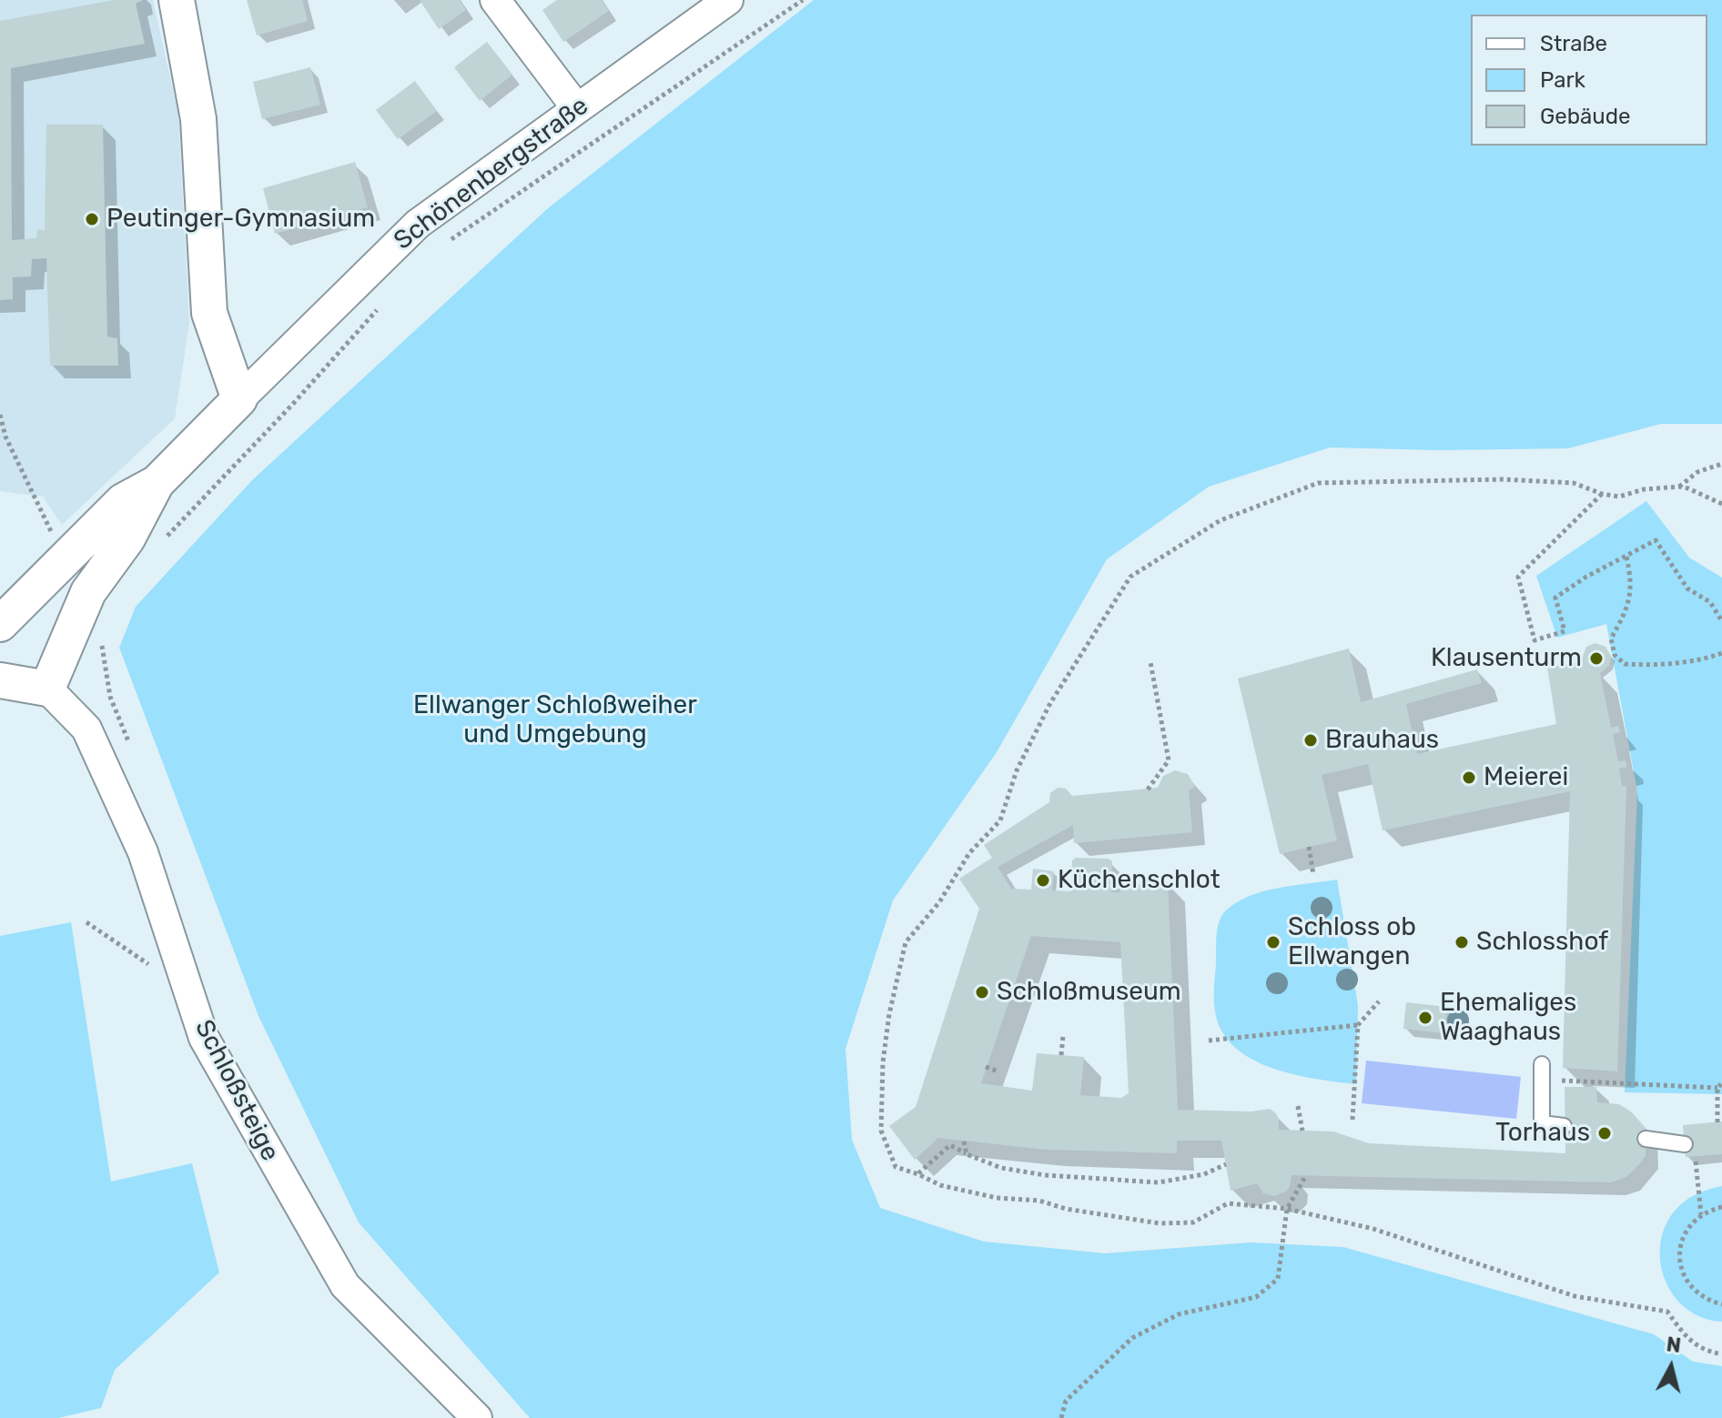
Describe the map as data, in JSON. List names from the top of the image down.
{
  "streets": {
    "street": ["Schönenbergstraße", "Schloßsteige"]
  },
  "parks": ["Ellwanger Schloßweiher und Umgebung"],
  "places": [
    "Peutinger-Gymnasium",
    "Klausenturm",
    "Brauhaus",
    "Meierei",
    "Küchenschlot",
    "Schloss ob Ellwangen",
    "Schlosshof",
    "Schloßmuseum",
    "Ehemaliges Waaghaus",
    "Torhaus"
  ],
  "legend": ["Straße", "Park", "Gebäude"],
  "north": "top"
}
